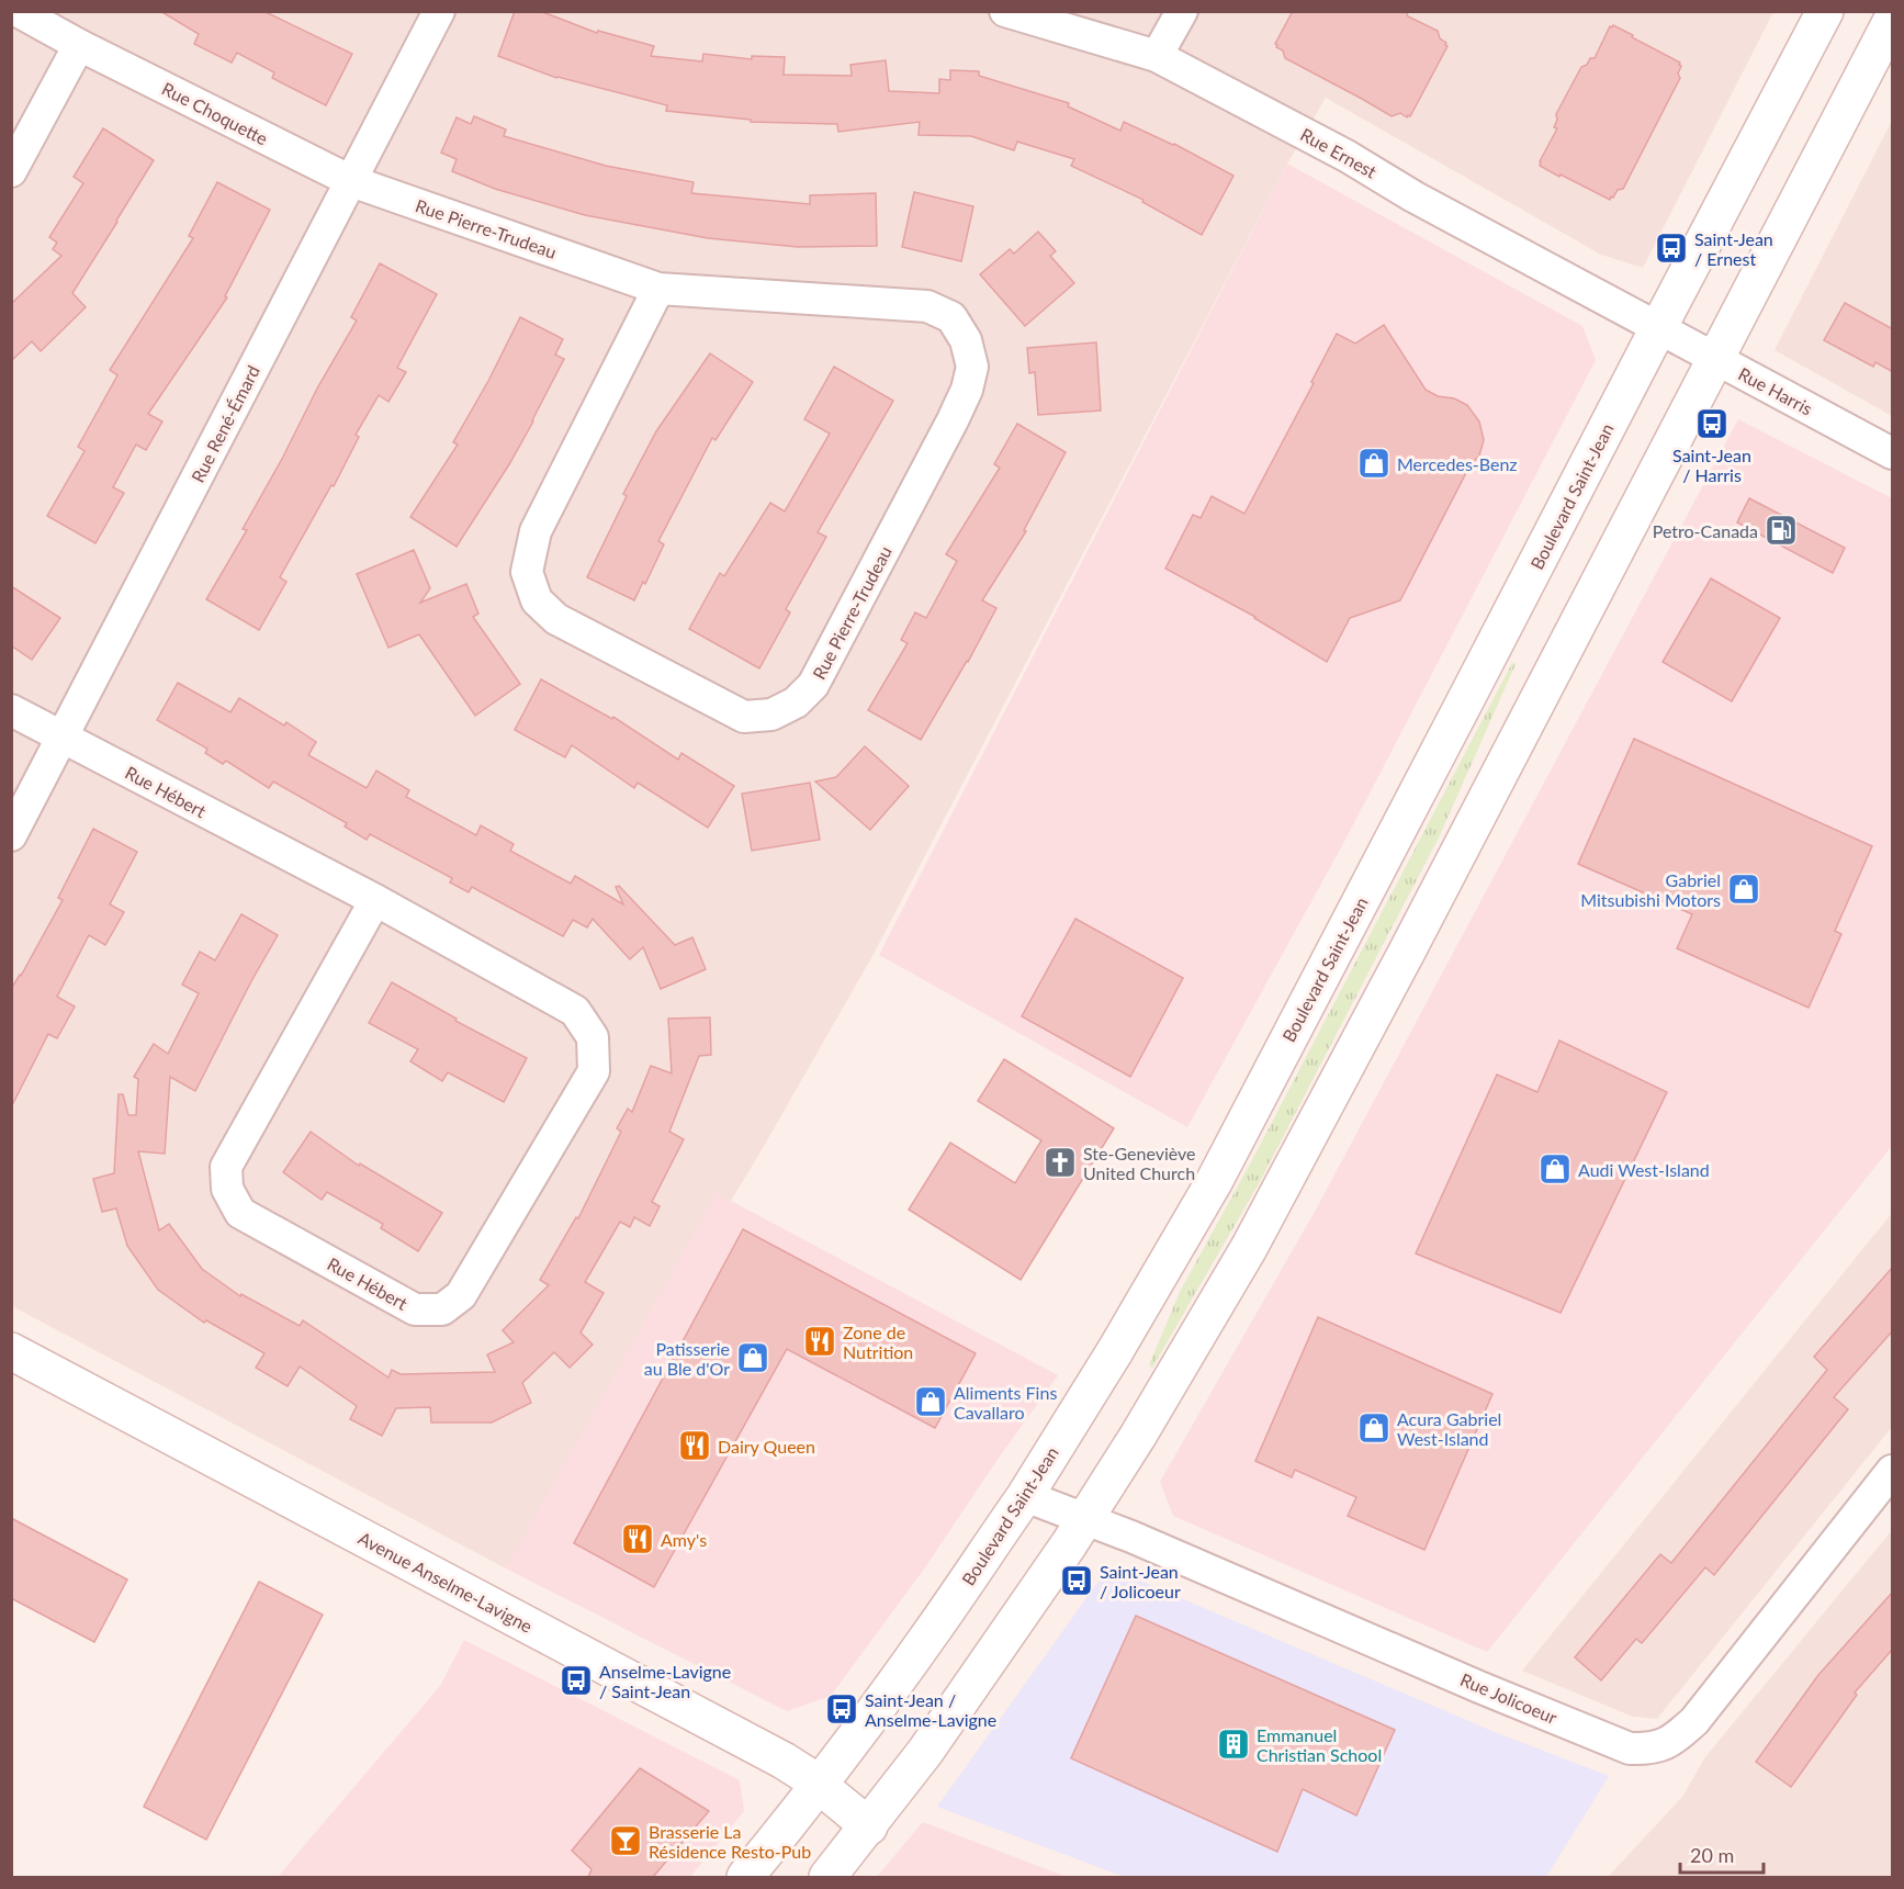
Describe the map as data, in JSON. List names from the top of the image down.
{
  "streets": {
    "main road": ["Boulevard Saint-Jean", "Avenue Anselme-Lavigne"],
    "street": [
      "Rue Choquette",
      "Rue Ernest",
      "Rue Pierre-Trudeau",
      "Rue Harris",
      "Rue René-Émard",
      "Rue Hébert",
      "Rue Jolicoeur"
    ]
  },
  "crossings": [
    ["Rue Choquette", "Rue Pierre-Trudeau"],
    ["Rue Choquette", "Rue René-Émard"],
    ["Rue Ernest", "Rue Harris"],
    ["Rue Ernest", "Boulevard Saint-Jean"],
    ["Rue Pierre-Trudeau", "Rue René-Émard"],
    ["Rue Harris", "Boulevard Saint-Jean"],
    ["Rue René-Émard", "Rue Hébert"],
    ["Boulevard Saint-Jean", "Avenue Anselme-Lavigne"],
    ["Boulevard Saint-Jean", "Rue Jolicoeur"]
  ],
  "places": {
    "bus stop": [
      "Saint-Jean / Ernest",
      "Saint-Jean / Harris",
      "Saint-Jean / Jolicoeur",
      "Anselme-Lavigne / Saint-Jean",
      "Saint-Jean / Anselme-Lavigne"
    ],
    "shop": [
      "Mercedes-Benz",
      "Gabriel Mitsubishi Motors",
      "Audi West-Island",
      "Patisserie au Ble d'Or",
      "Aliments Fins Cavallaro",
      "Acura Gabriel West-Island"
    ],
    "fuel station": ["Petro-Canada"],
    "church": ["Ste-Geneviève United Church"],
    "restaurant": ["Zone de Nutrition", "Dairy Queen", "Amy's"],
    "building": ["Emmanuel Christian School"],
    "bar": ["Brasserie La Résidence Resto-Pub"]
  },
  "scale_bar": "20 m"
}
